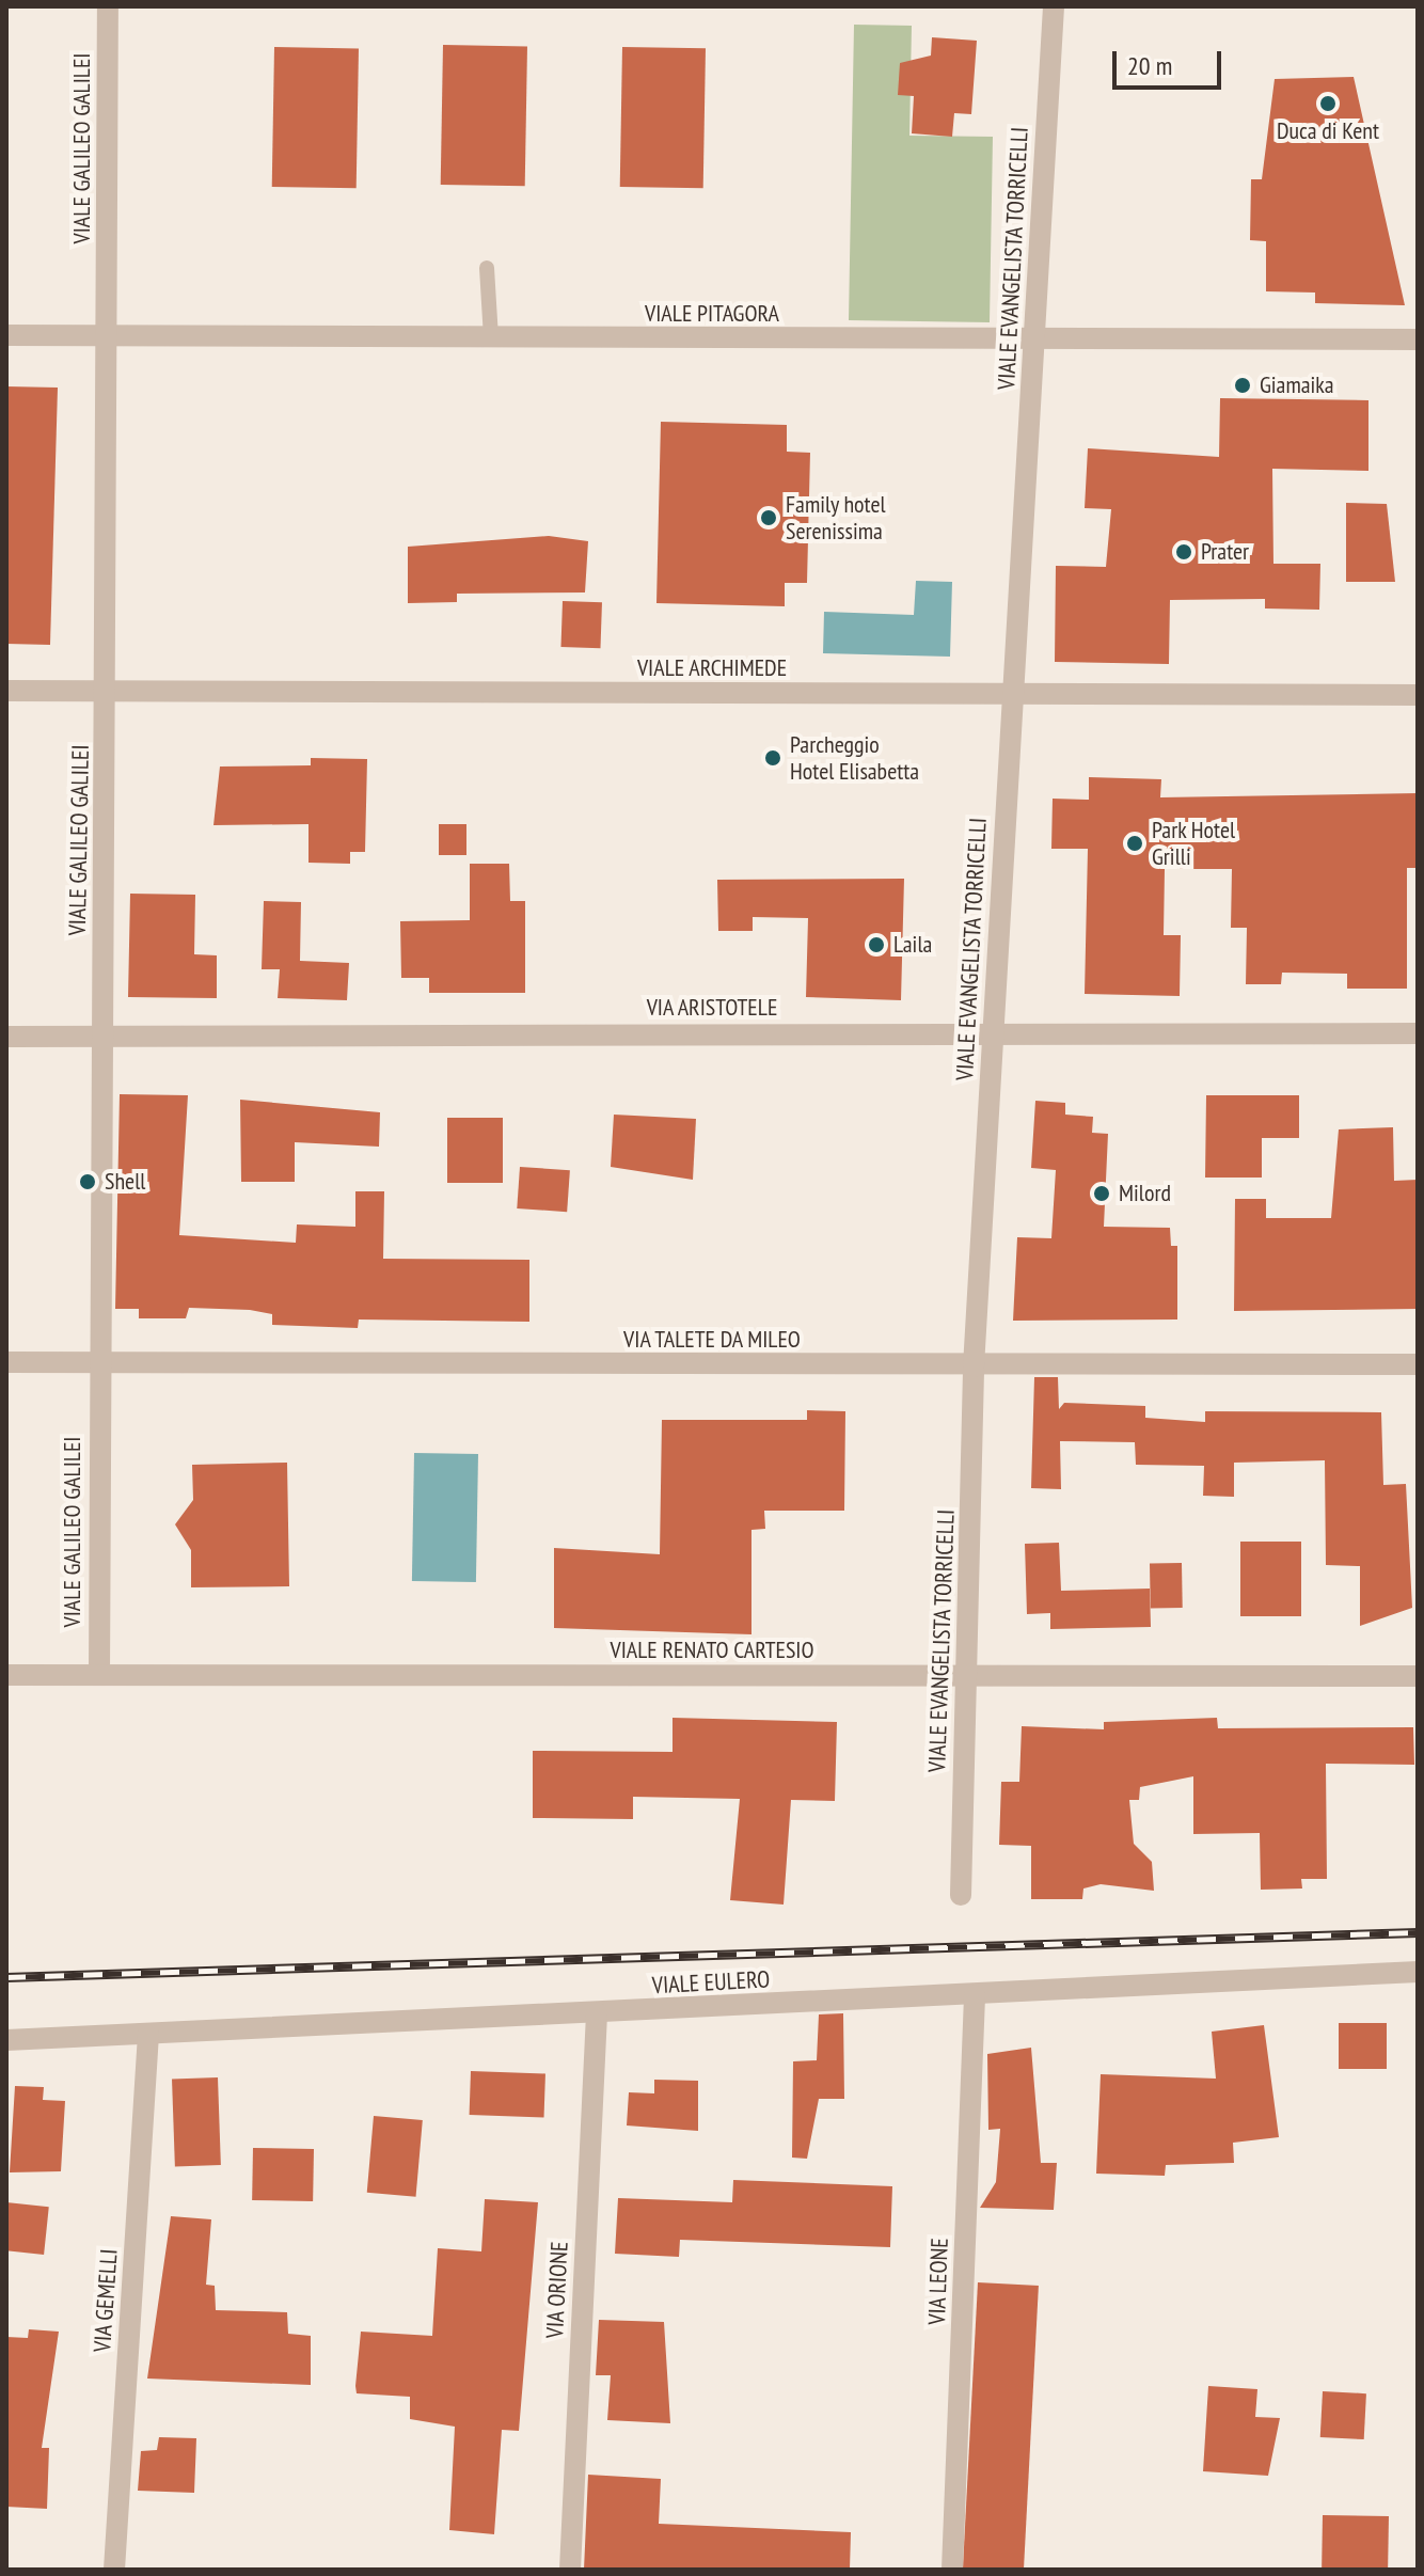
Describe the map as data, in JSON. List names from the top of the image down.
{
  "streets": {
    "street": [
      "VIALE GALILEO GALILEI",
      "VIALE EVANGELISTA TORRICELLI",
      "VIALE PITAGORA",
      "VIALE ARCHIMEDE",
      "VIA ARISTOTELE",
      "VIA TALETE DA MILEO",
      "VIALE RENATO CARTESIO",
      "VIALE EULERO",
      "VIA LEONE",
      "VIA ORIONE",
      "VIA GEMELLI"
    ]
  },
  "crossings": [
    ["VIALE GALILEO GALILEI", "VIALE PITAGORA"],
    ["VIALE GALILEO GALILEI", "VIALE ARCHIMEDE"],
    ["VIALE GALILEO GALILEI", "VIA ARISTOTELE"],
    ["VIALE GALILEO GALILEI", "VIA TALETE DA MILEO"],
    ["VIALE GALILEO GALILEI", "VIALE RENATO CARTESIO"],
    ["VIALE EVANGELISTA TORRICELLI", "VIALE PITAGORA"],
    ["VIALE EVANGELISTA TORRICELLI", "VIALE ARCHIMEDE"],
    ["VIALE EVANGELISTA TORRICELLI", "VIA ARISTOTELE"],
    ["VIALE EVANGELISTA TORRICELLI", "VIA TALETE DA MILEO"],
    ["VIALE EVANGELISTA TORRICELLI", "VIALE RENATO CARTESIO"],
    ["VIALE EULERO", "VIA LEONE"],
    ["VIALE EULERO", "VIA ORIONE"],
    ["VIALE EULERO", "VIA GEMELLI"]
  ],
  "places": [
    "Duca di Kent",
    "Giamaika",
    "Family hotel Serenissima",
    "Prater",
    "Parcheggio Hotel Elisabetta",
    "Park Hotel Grilli",
    "Laila",
    "Shell",
    "Milord"
  ],
  "scale_bar": "20 m"
}
